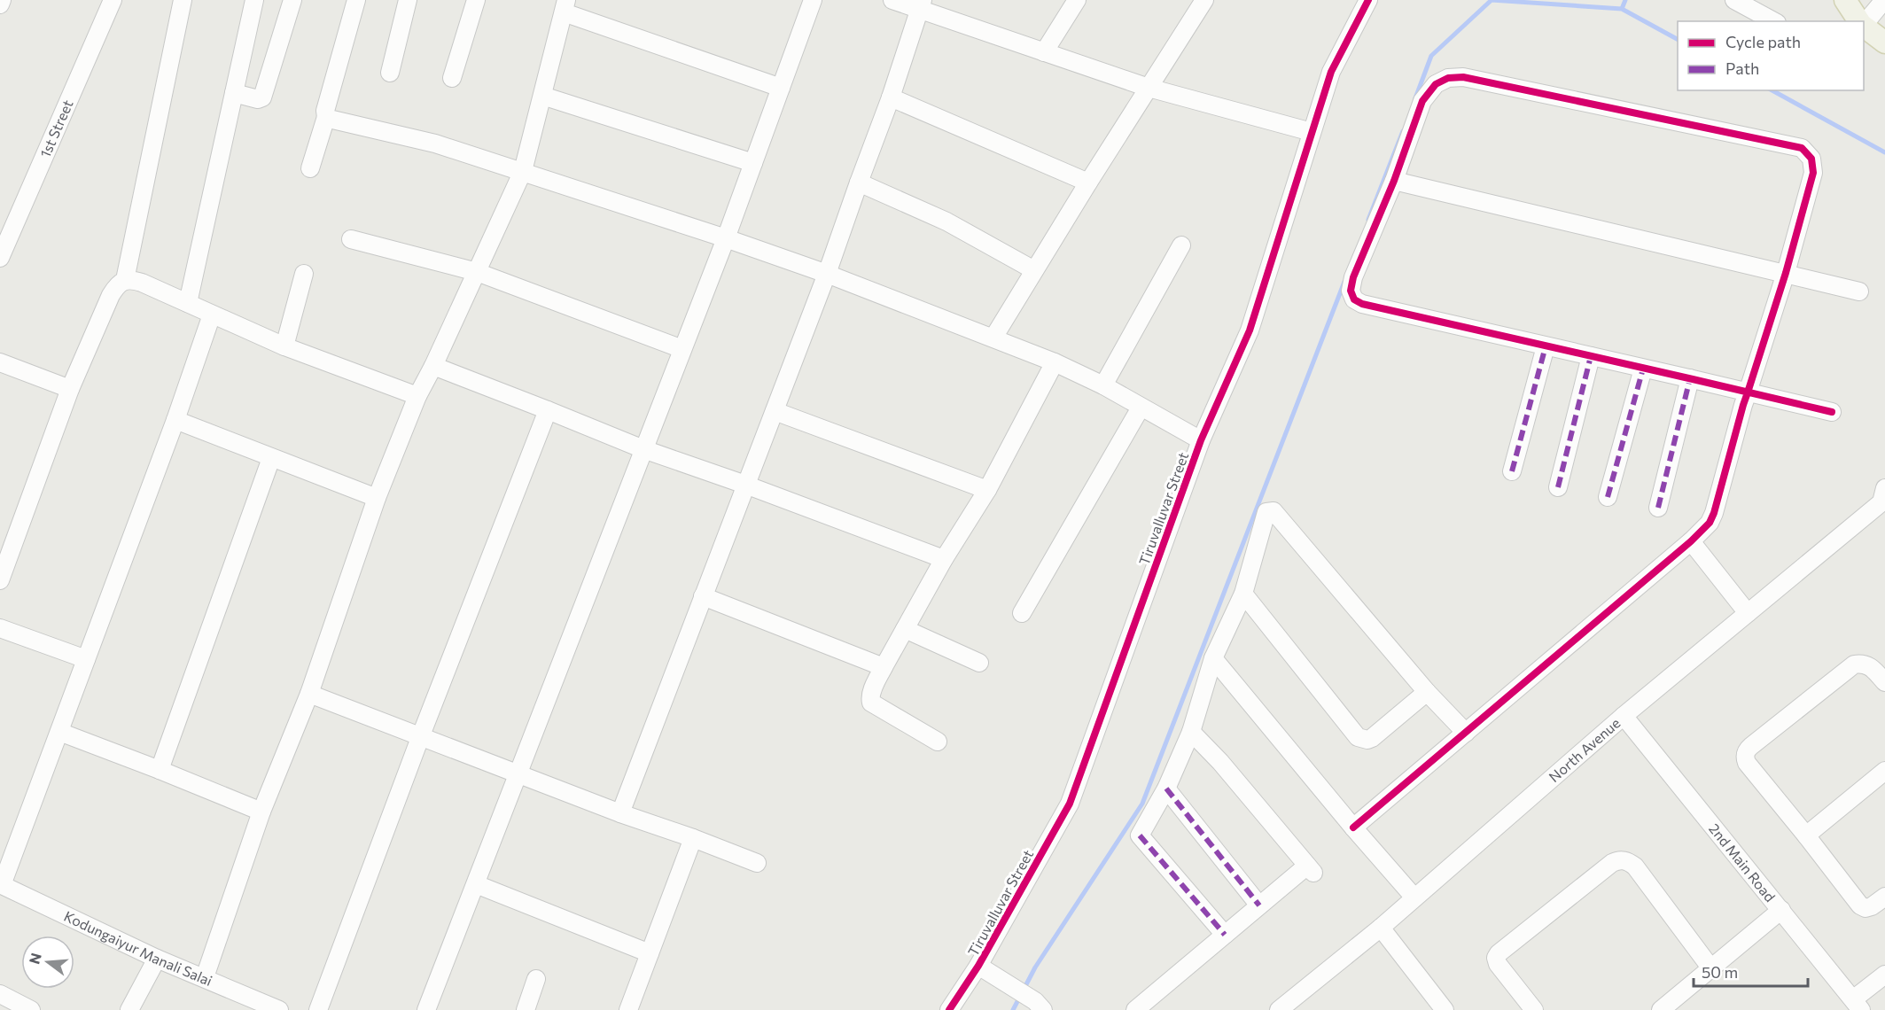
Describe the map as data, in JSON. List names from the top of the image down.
{
  "streets": {
    "street": [
      "1st Street",
      "Tiruvalluvar Street",
      "North Avenue",
      "2nd Main Road",
      "Kodungaiyur Manali Salai"
    ]
  },
  "crossings": [
    ["North Avenue", "2nd Main Road"]
  ],
  "legend": ["Cycle path", "Path"],
  "scale_bar": "50 m",
  "north": "left"
}
